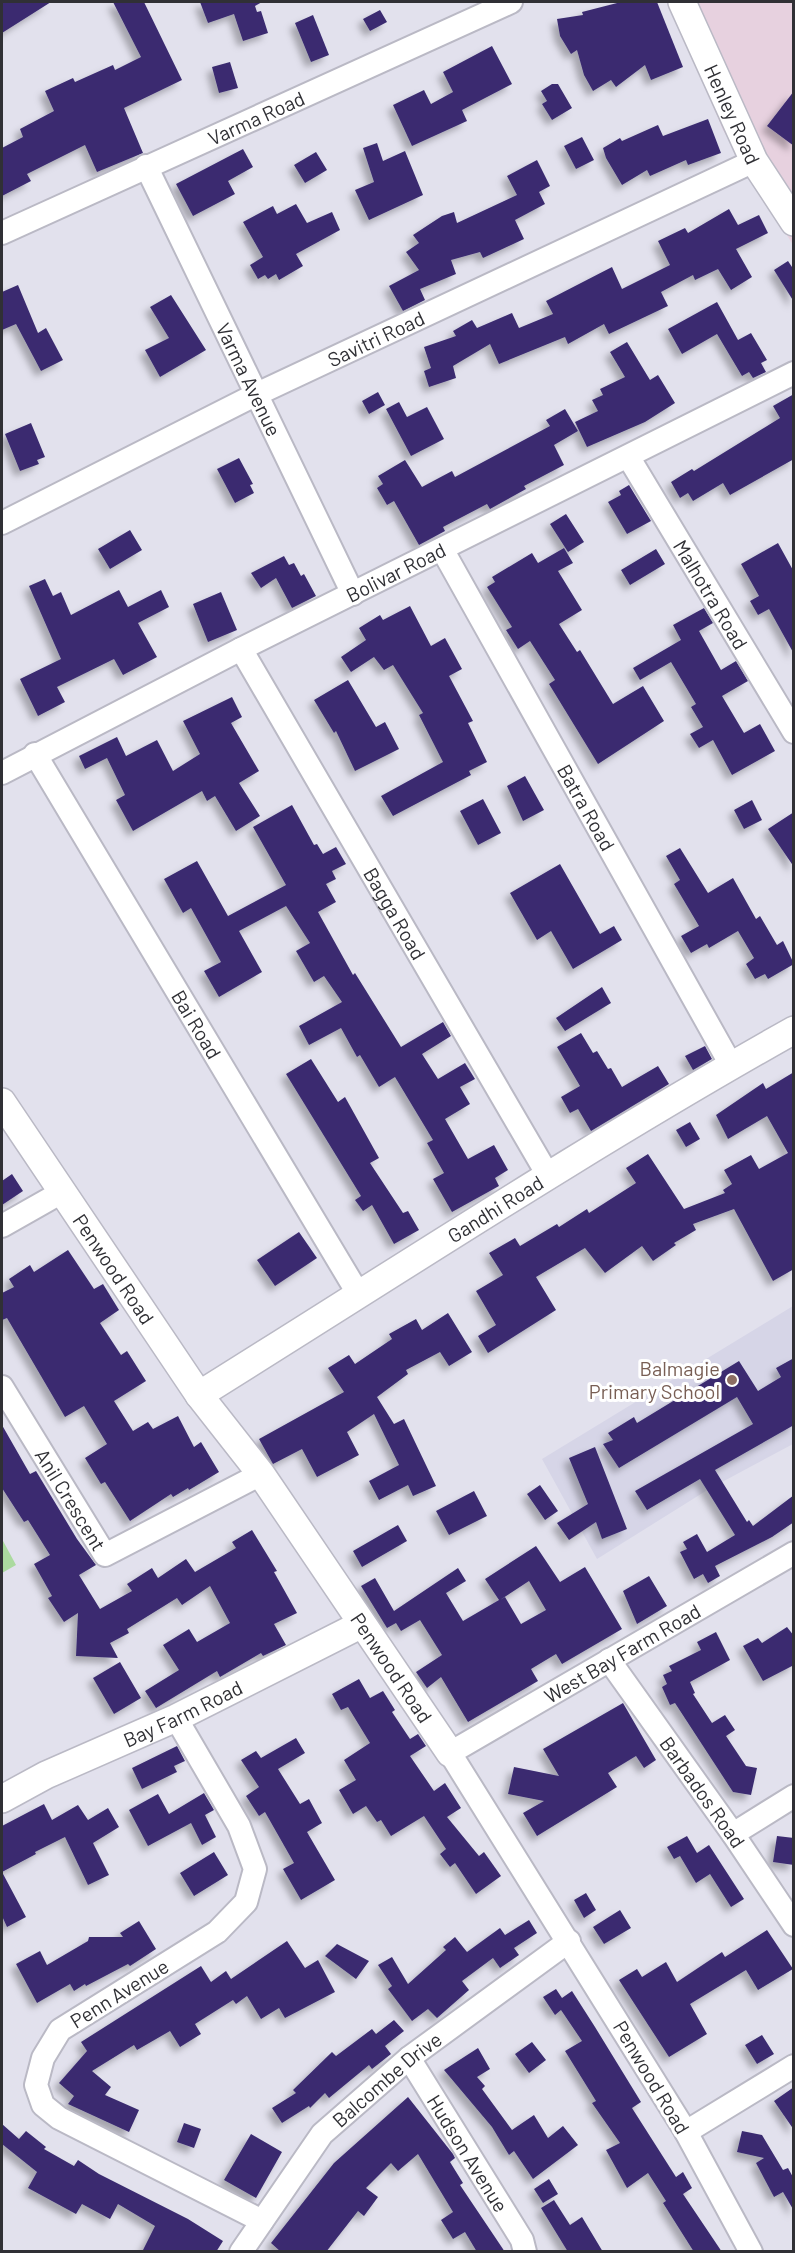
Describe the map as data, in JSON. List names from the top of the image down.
{
  "streets": {
    "street": [
      "Henley Road",
      "Varma Road",
      "Savitri Road",
      "Varma Avenue",
      "Bolivar Road",
      "Malhotra Road",
      "Batra Road",
      "Bagga Road",
      "Bai Road",
      "Gandhi Road",
      "Penwood Road",
      "Anil Crescent",
      "West Bay Farm Road",
      "Bay Farm Road",
      "Barbados Road",
      "Penn Avenue",
      "Balcombe Drive",
      "Hudson Avenue"
    ]
  },
  "crossings": [
    ["Henley Road", "Savitri Road"],
    ["Varma Road", "Varma Avenue"],
    ["Savitri Road", "Varma Avenue"],
    ["Varma Avenue", "Bolivar Road"],
    ["Bolivar Road", "Malhotra Road"],
    ["Bolivar Road", "Batra Road"],
    ["Bolivar Road", "Bagga Road"],
    ["Bolivar Road", "Bai Road"],
    ["Batra Road", "Gandhi Road"],
    ["Bagga Road", "Gandhi Road"],
    ["Bai Road", "Gandhi Road"],
    ["Gandhi Road", "Penwood Road"],
    ["Penwood Road", "Anil Crescent"],
    ["Penwood Road", "West Bay Farm Road"],
    ["Penwood Road", "Bay Farm Road"],
    ["Penwood Road", "Balcombe Drive"],
    ["West Bay Farm Road", "Barbados Road"],
    ["Bay Farm Road", "Penn Avenue"],
    ["Penn Avenue", "Balcombe Drive"],
    ["Balcombe Drive", "Hudson Avenue"]
  ],
  "places": ["Balmagie Primary School"]
}
